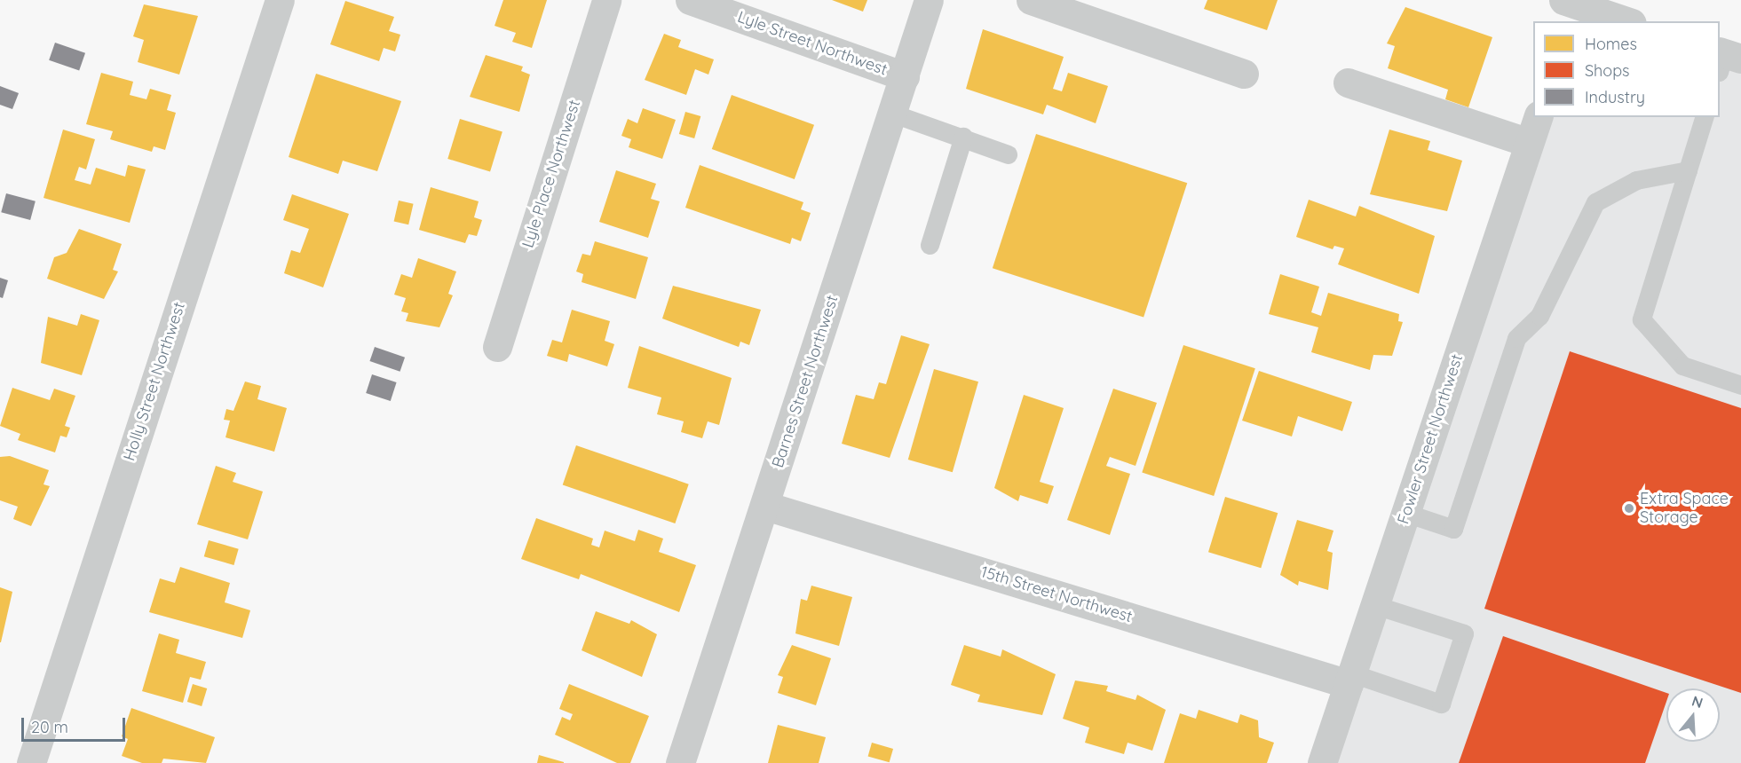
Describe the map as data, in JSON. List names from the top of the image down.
{
  "streets": {
    "street": [
      "Lyle Street Northwest",
      "Lyle Place Northwest",
      "Holly Street Northwest",
      "Barnes Street Northwest",
      "Fowler Street Northwest",
      "15th Street Northwest"
    ]
  },
  "crossings": [
    ["Lyle Street Northwest", "Barnes Street Northwest"],
    ["Barnes Street Northwest", "15th Street Northwest"],
    ["Fowler Street Northwest", "15th Street Northwest"]
  ],
  "places": ["Extra Space Storage"],
  "legend": ["Homes", "Shops", "Industry"],
  "scale_bar": "20 m",
  "north": "top"
}
